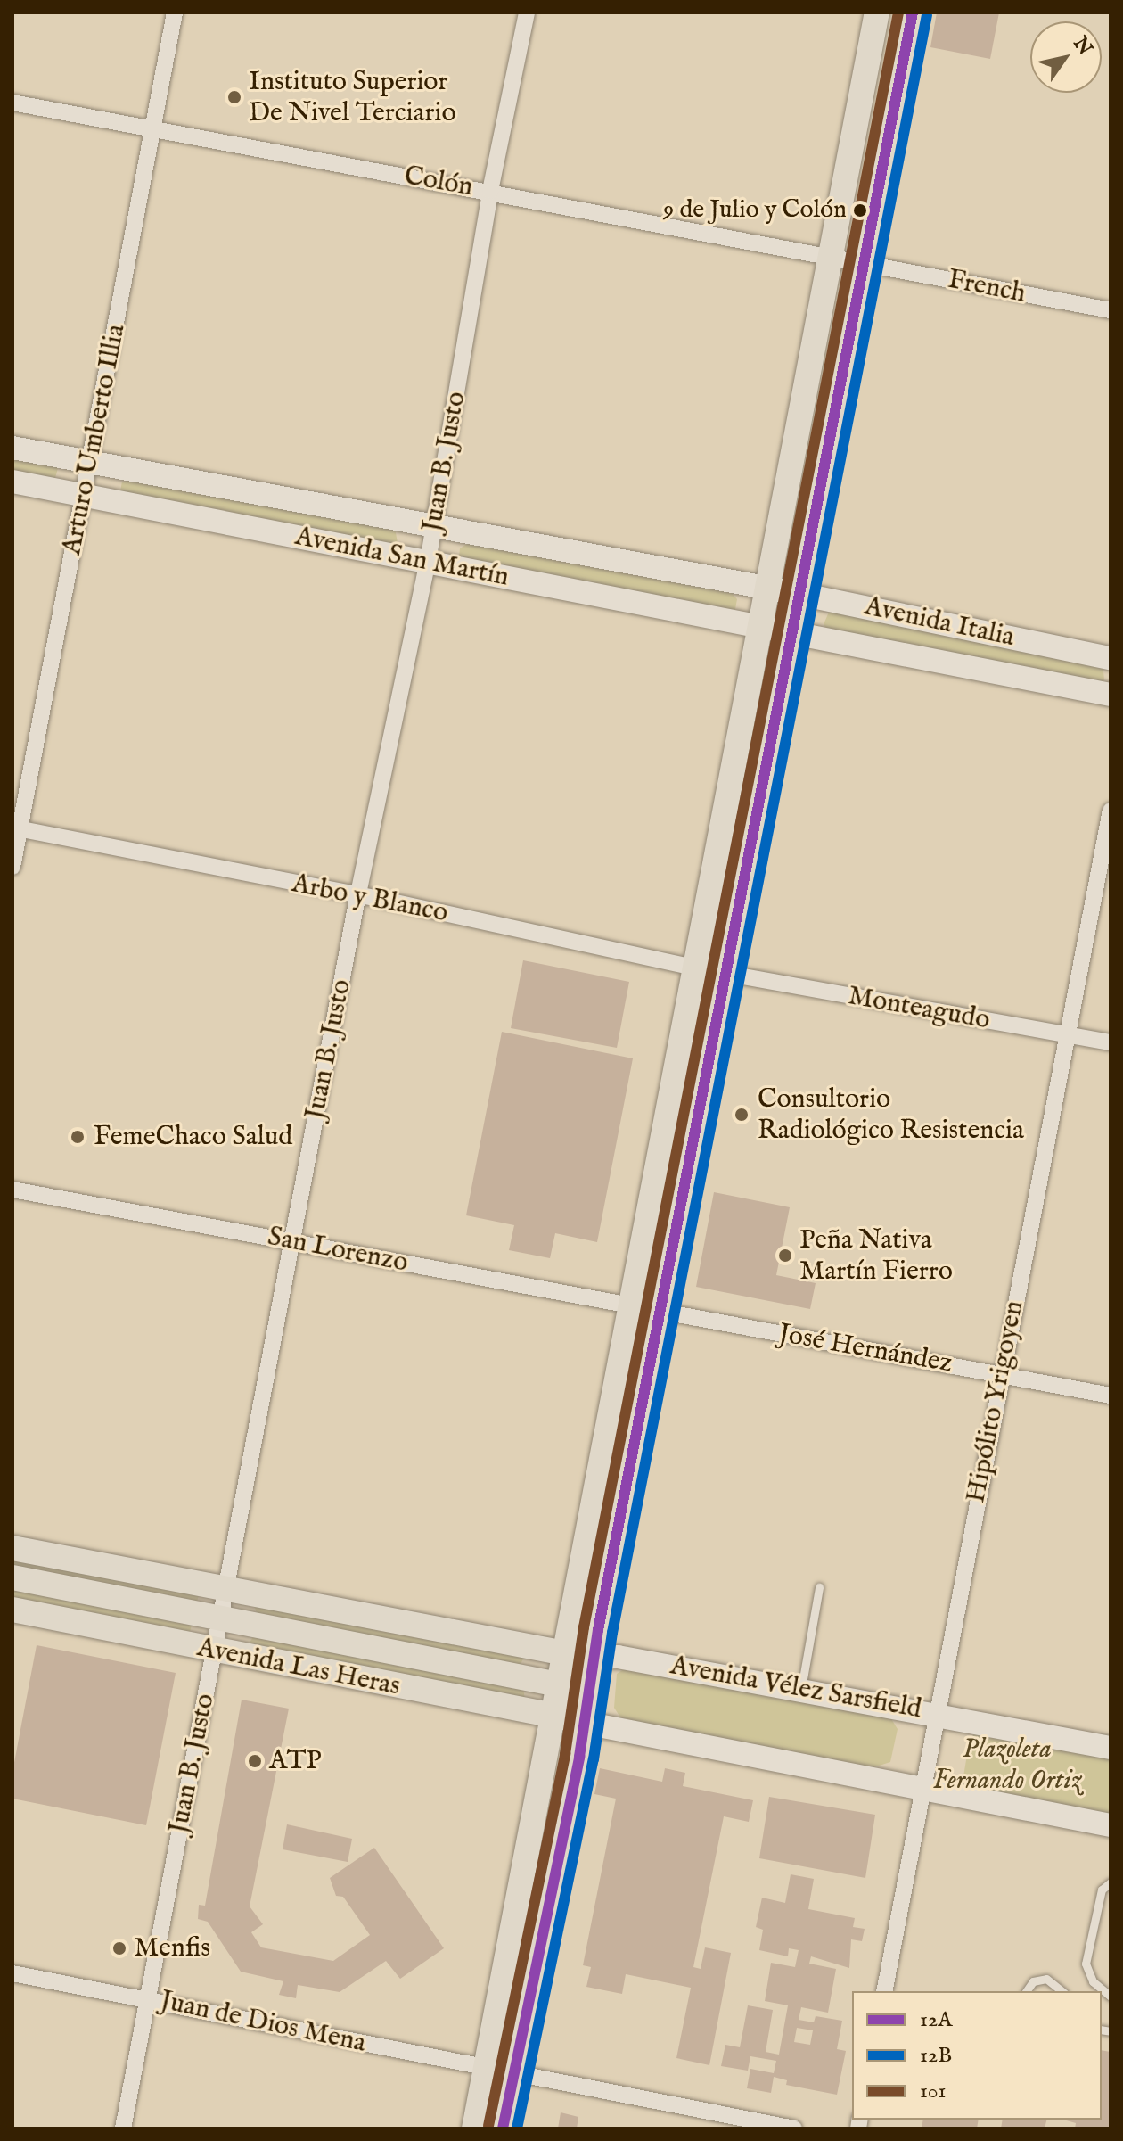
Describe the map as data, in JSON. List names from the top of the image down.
{
  "streets": {
    "main road": [
      "Avenida San Martín",
      "Avenida Italia",
      "Avenida Las Heras",
      "Avenida Vélez Sarsfield"
    ],
    "street": [
      "Colón",
      "French",
      "Arturo Umberto Illia",
      "Juan B. Justo",
      "Arbo y Blanco",
      "Monteagudo",
      "San Lorenzo",
      "José Hernández",
      "Hipólito Yrigoyen",
      "Juan de Dios Mena"
    ]
  },
  "crossings": [
    ["Colón", "French"],
    ["Colón", "Arturo Umberto Illia"],
    ["Colón", "Juan B. Justo"],
    ["Arturo Umberto Illia", "Avenida San Martín"],
    ["Arturo Umberto Illia", "Arbo y Blanco"],
    ["Juan B. Justo", "Avenida San Martín"],
    ["Juan B. Justo", "Arbo y Blanco"],
    ["Juan B. Justo", "San Lorenzo"],
    ["Juan B. Justo", "Avenida Las Heras"],
    ["Juan B. Justo", "Juan de Dios Mena"],
    ["Avenida San Martín", "Avenida Italia"],
    ["Arbo y Blanco", "Monteagudo"],
    ["Monteagudo", "Hipólito Yrigoyen"],
    ["San Lorenzo", "José Hernández"],
    ["José Hernández", "Hipólito Yrigoyen"],
    ["Hipólito Yrigoyen", "Avenida Vélez Sarsfield"]
  ],
  "parks": ["Plazoleta Fernando Ortiz"],
  "places": [
    "Instituto Superior De Nivel Terciario",
    "9 de Julio y Colón",
    "Consultorio Radiológico Resistencia",
    "FemeChaco Salud",
    "Peña Nativa Martín Fierro",
    "ATP",
    "Menfis"
  ],
  "lines": ["transit line 12A", "transit line 101", "transit line 12B"],
  "legend": ["12A", "12B", "101"],
  "north": "top right"
}
